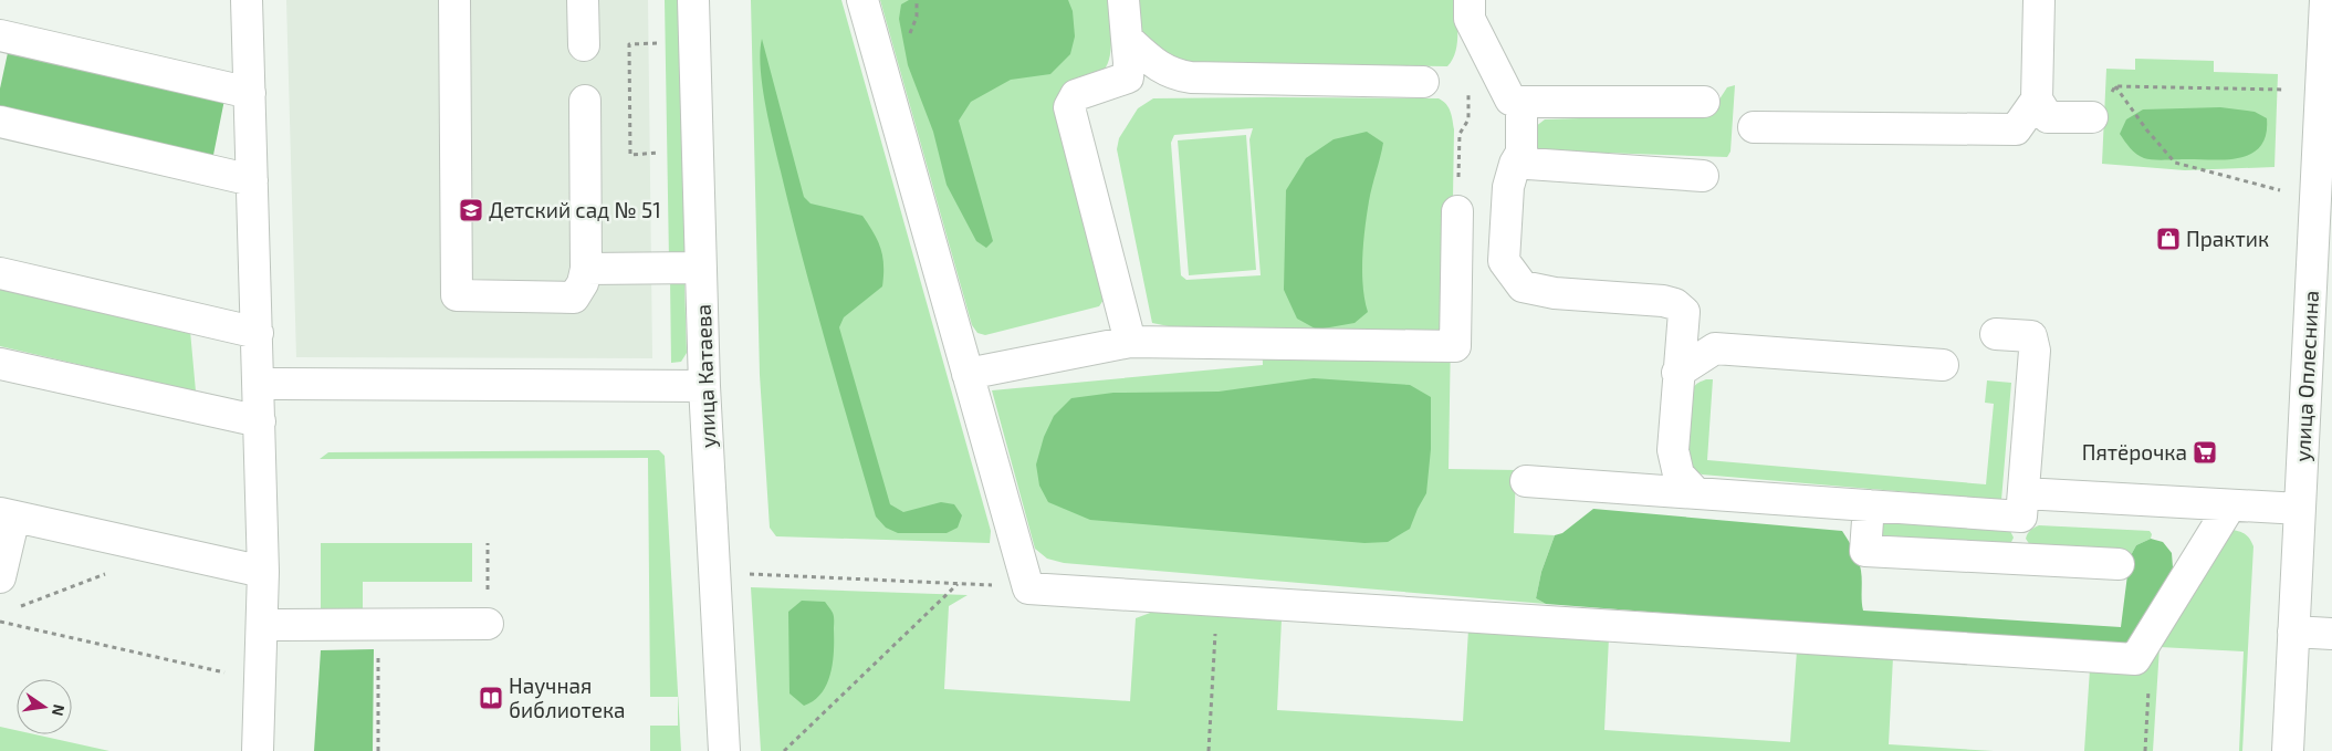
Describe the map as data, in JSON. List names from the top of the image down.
{
  "streets": {
    "street": ["улица Катаева", "улица Оплеснина"]
  },
  "places": {
    "school or university": ["Детский сад № 51"],
    "shop": ["Практик"],
    "supermarket": ["Пятёрочка"],
    "library": ["Научная библиотека"]
  },
  "north": "right"
}
